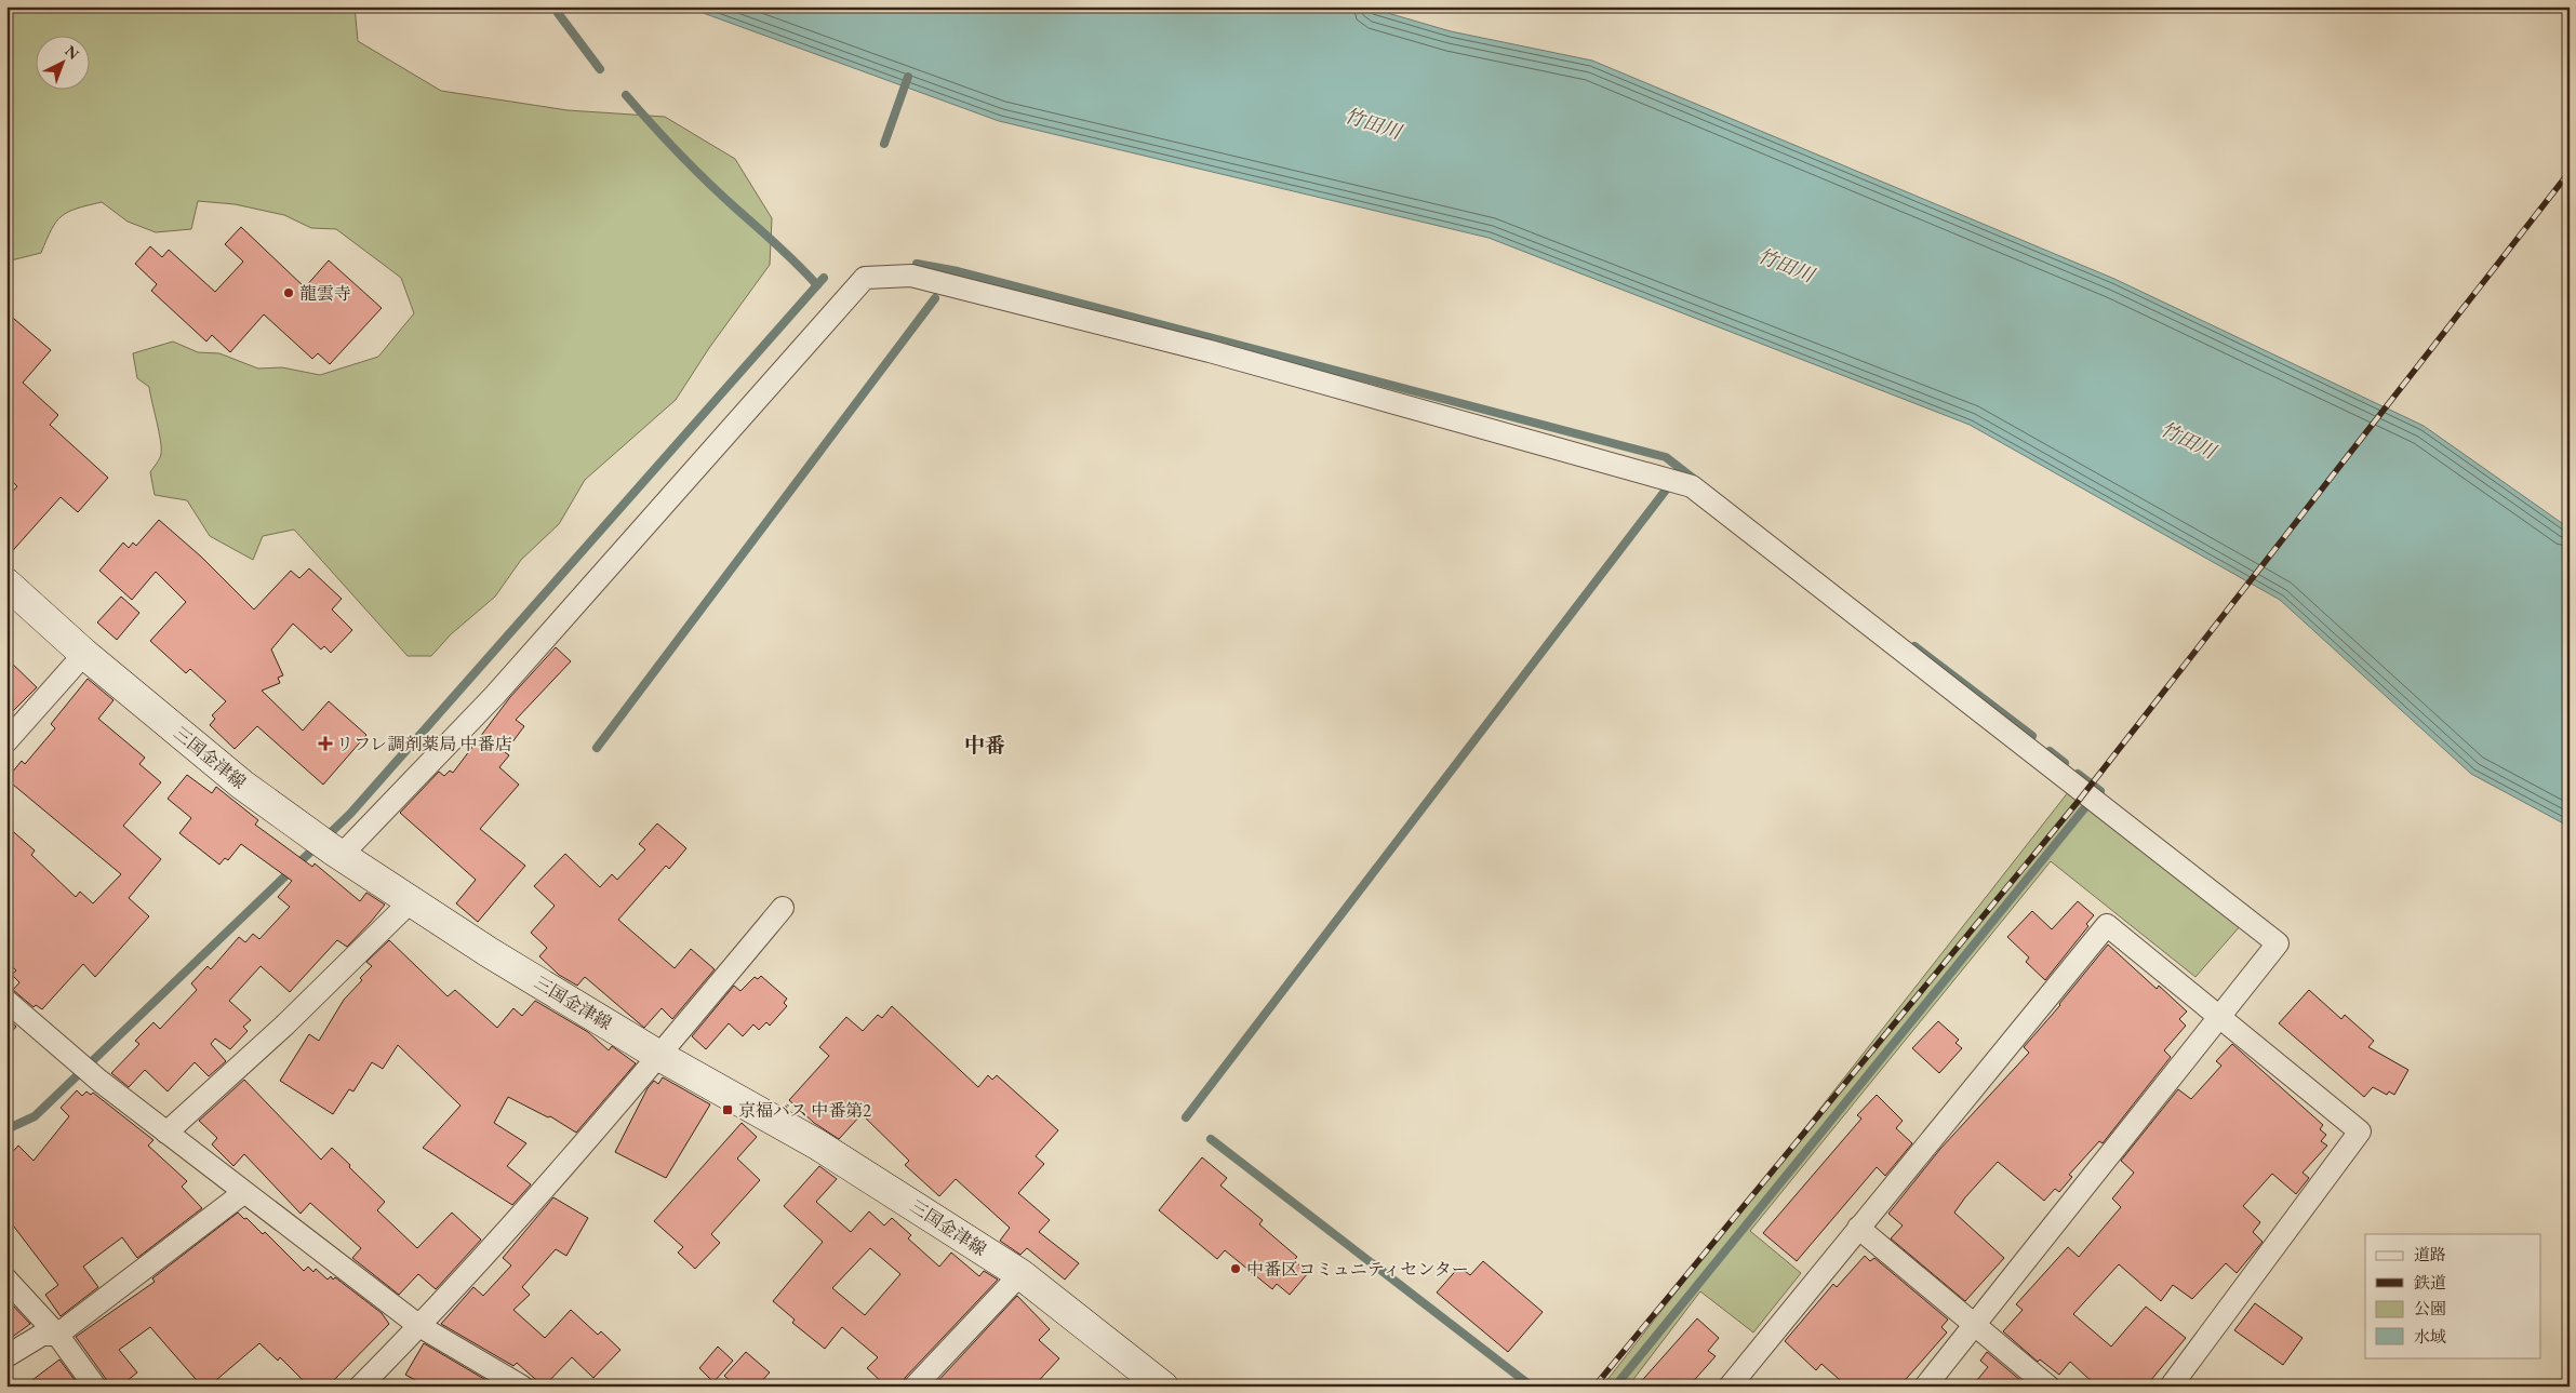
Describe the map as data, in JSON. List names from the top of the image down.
{
  "streets": {
    "main road": ["三国金津線"]
  },
  "districts": ["中番"],
  "water": ["竹田川"],
  "places": {
    "other": ["龍雲寺", "中番区コミュニティセンター"],
    "health": ["リフレ調剤薬局 中番店"],
    "transit": ["京福バス 中番第2"]
  },
  "legend": [
    "道路",
    "鉄道",
    "公園",
    "水域"
  ],
  "north": "top right"
}
